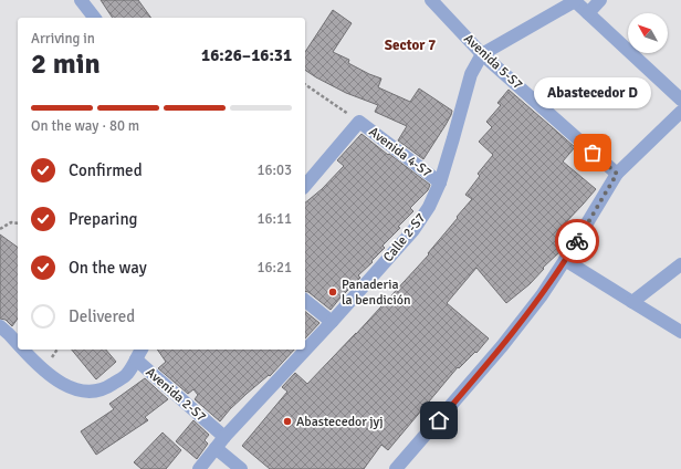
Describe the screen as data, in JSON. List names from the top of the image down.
{
  "streets": {
    "street": [
      "Avenida 5-S7",
      "Avenida 4-S7",
      "Calle 2-S7",
      "Avenida 2-S7"
    ]
  },
  "crossings": [
    ["Avenida 5-S7", "Calle 2-S7"],
    ["Avenida 4-S7", "Calle 2-S7"],
    ["Calle 2-S7", "Avenida 2-S7"]
  ],
  "districts": ["Sector 7"],
  "places": ["Abastecedor D", "Panaderia la bendición", "Abastecedor jyj"],
  "north": "top left",
  "page": {
    "heading": ["2 min", "Arriving in", "16:26–16:31"],
    "bubble": "Abastecedor D",
    "bar": "On the way · 80 m",
    "list": [
      ["Confirmed", "16:03"],
      ["Preparing", "16:11"],
      ["On the way", "16:21"],
      "Delivered"
    ]
  }
}
